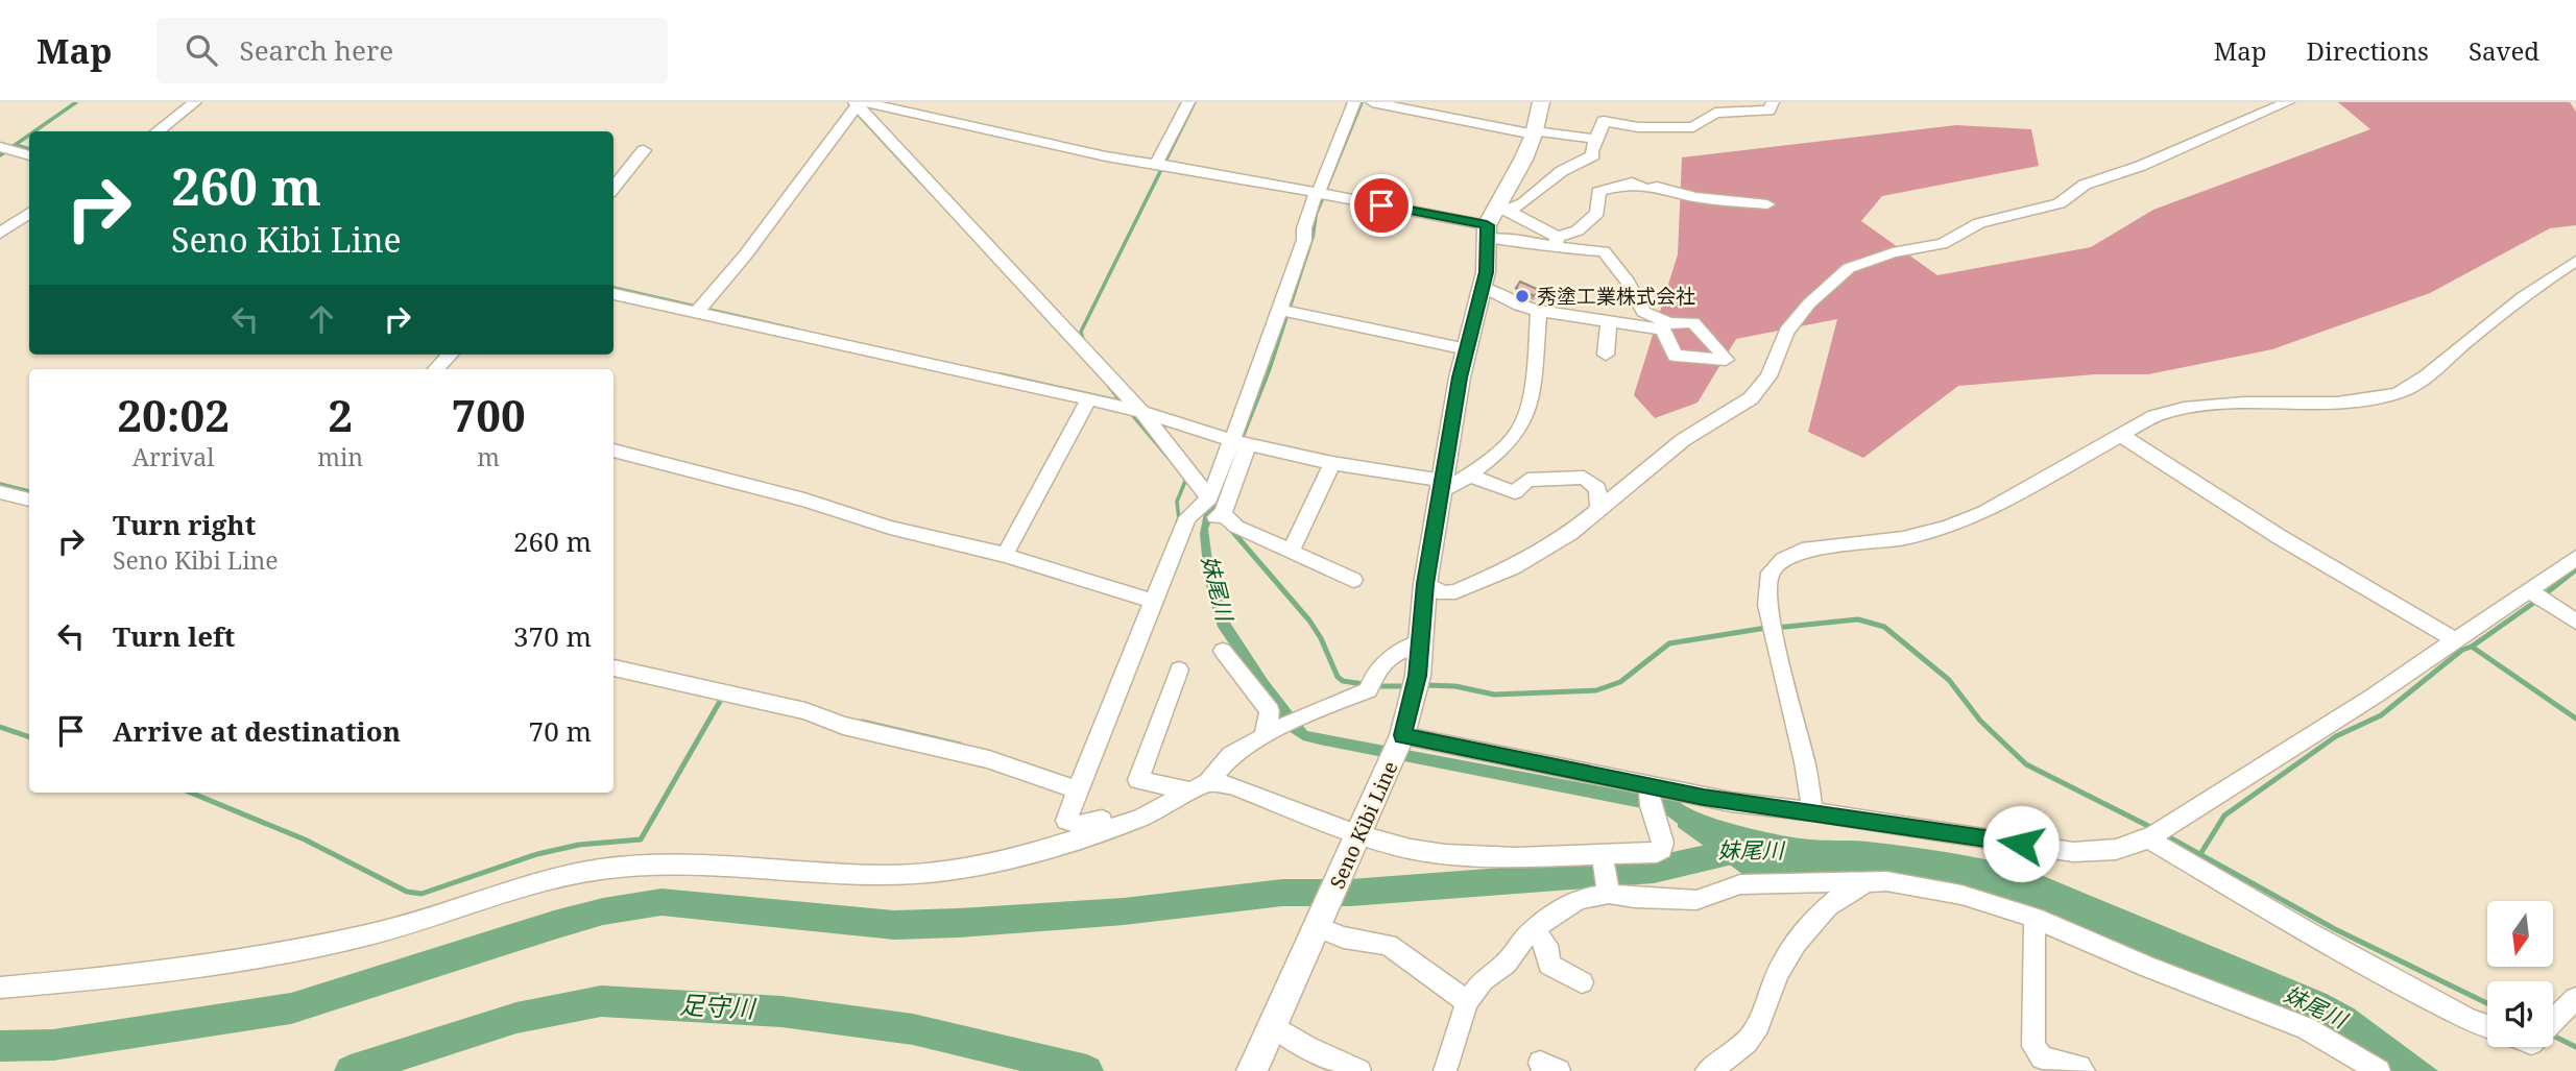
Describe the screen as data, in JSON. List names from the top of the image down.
{
  "streets": {
    "main road": ["Seno Kibi Line"]
  },
  "water": ["妹尾川", "足守川"],
  "places": ["秀塗工業株式会社"],
  "north": "bottom",
  "page": {
    "header": "Map",
    "search": "Search here",
    "nav": ["Map", "Directions", "Saved"],
    "turn": ["260 m", "Seno Kibi Line"],
    "eta": [
      "20:02",
      "Arrival",
      "2",
      "min",
      "700",
      "m"
    ],
    "list": [
      {
        "name": "Turn right",
        "note": "Seno Kibi Line",
        "value": "260 m"
      },
      {
        "name": "Turn left",
        "value": "370 m"
      },
      {
        "name": "Arrive at destination",
        "value": "70 m"
      }
    ]
  }
}
